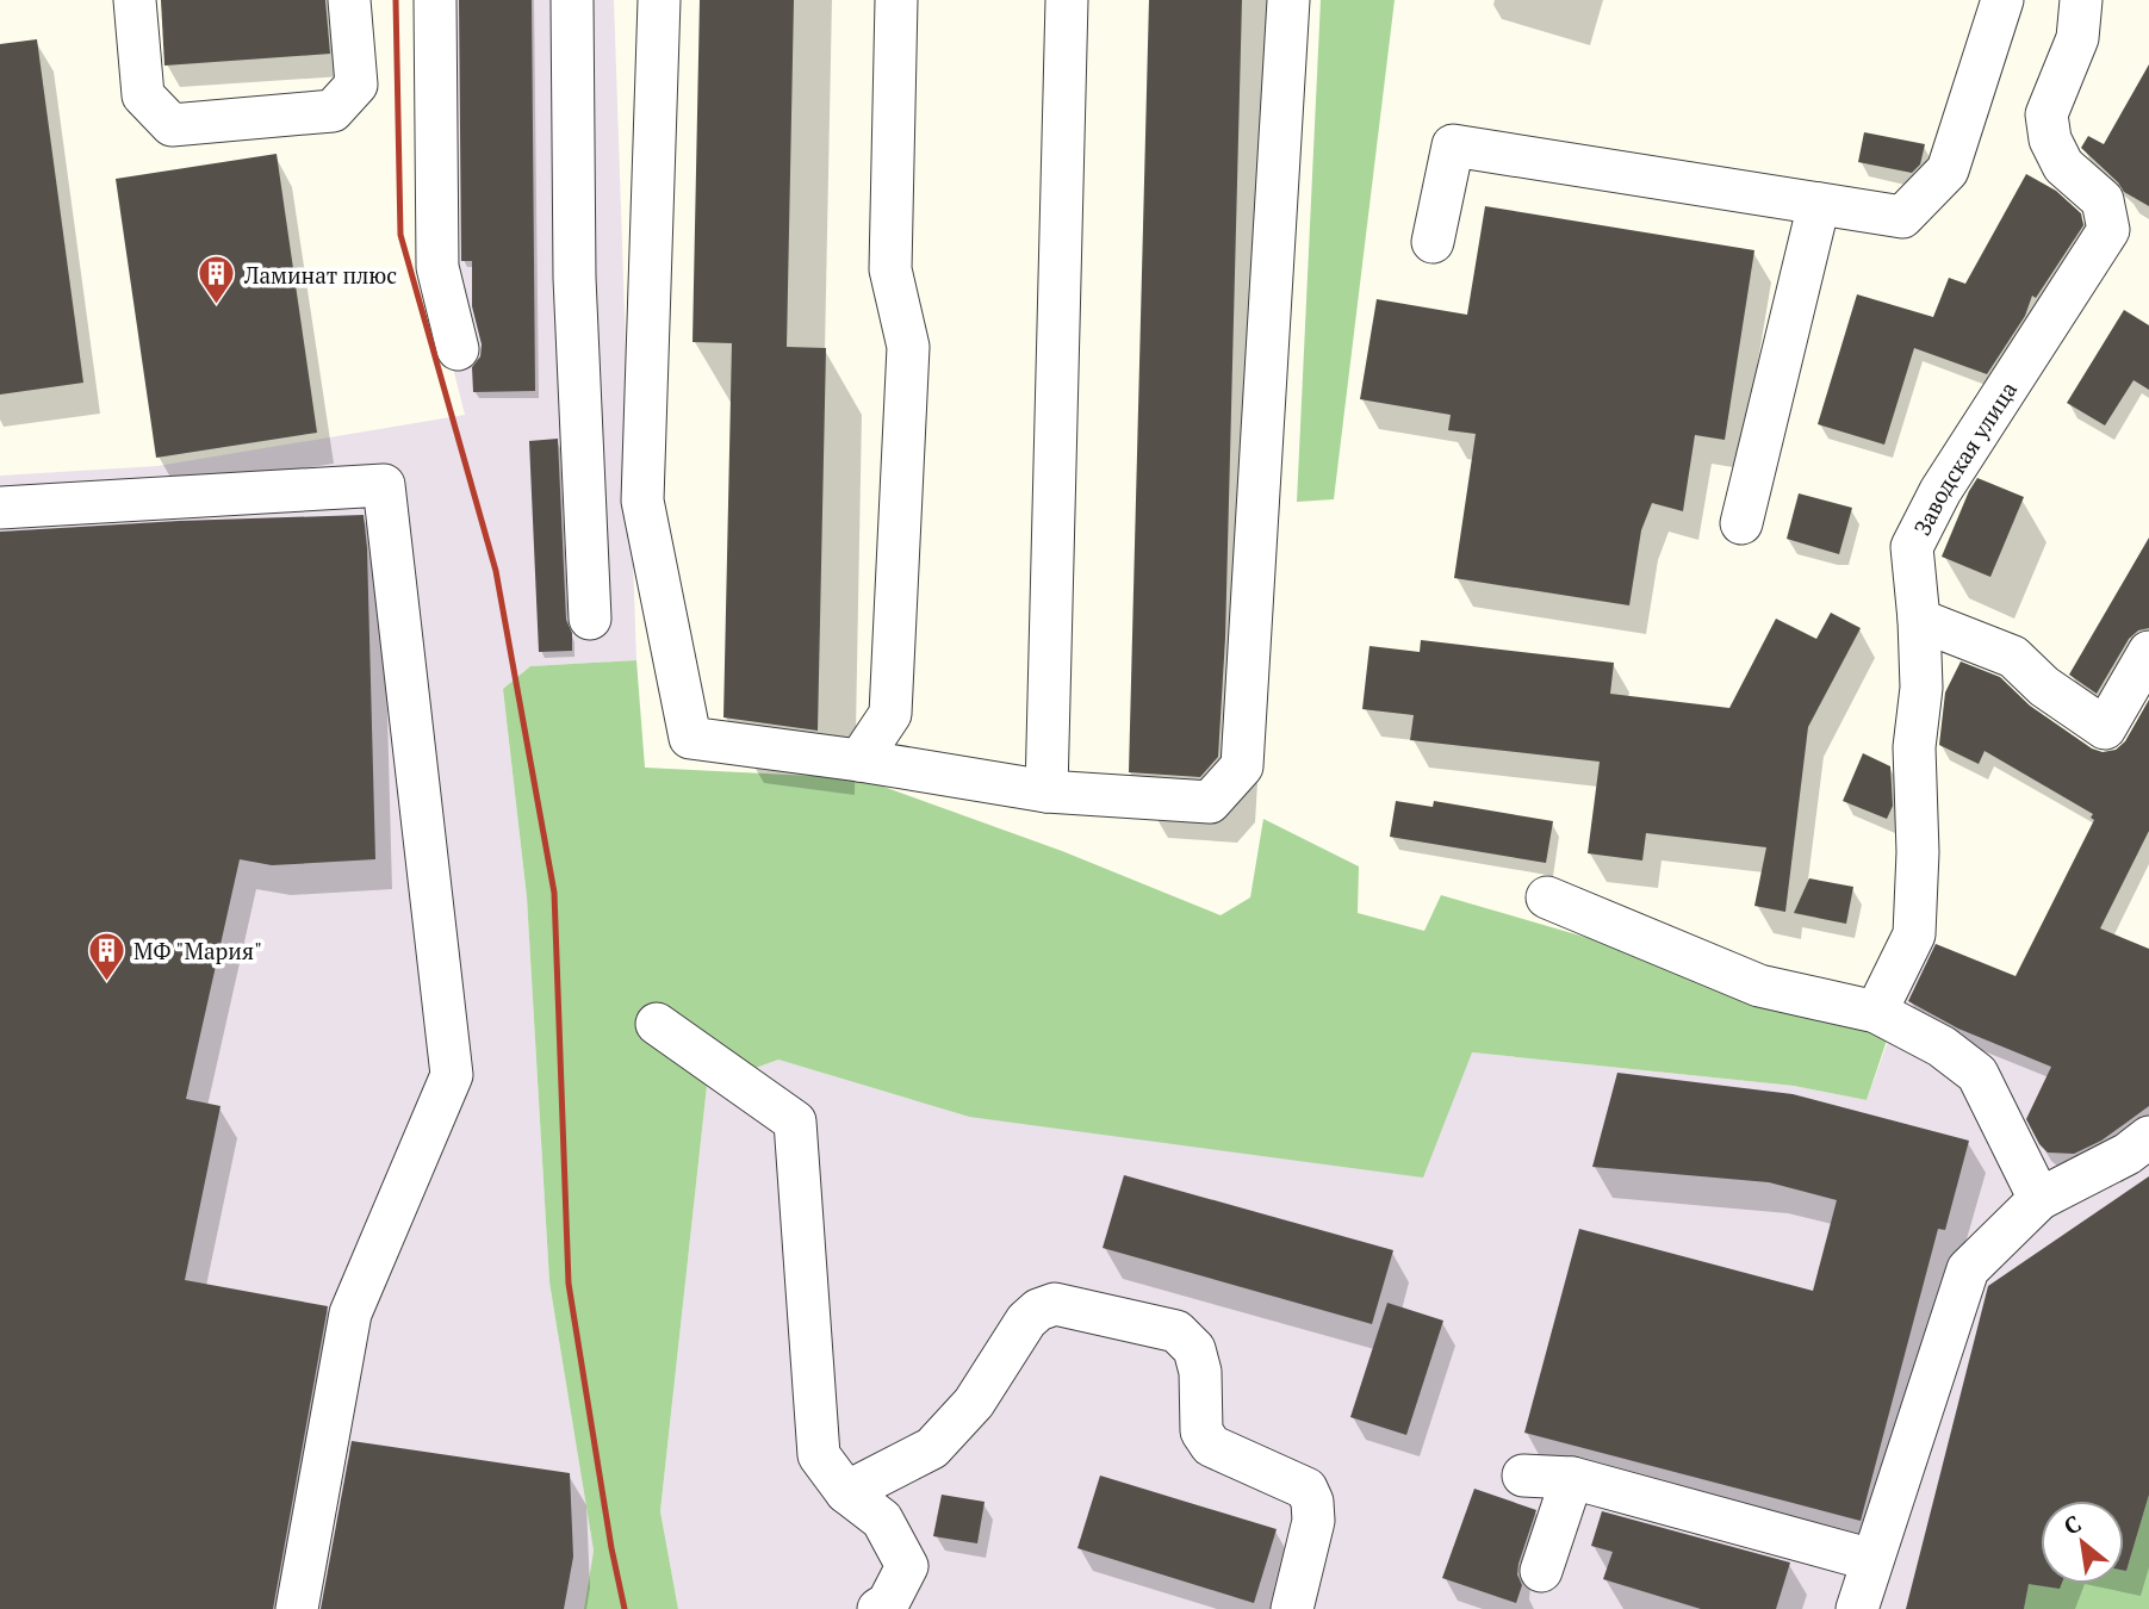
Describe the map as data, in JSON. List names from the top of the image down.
{
  "streets": {
    "street": ["Заводская улица"]
  },
  "places": {
    "building": ["Ламинат плюс", "МФ \"Мария\""]
  },
  "north": "top left"
}
